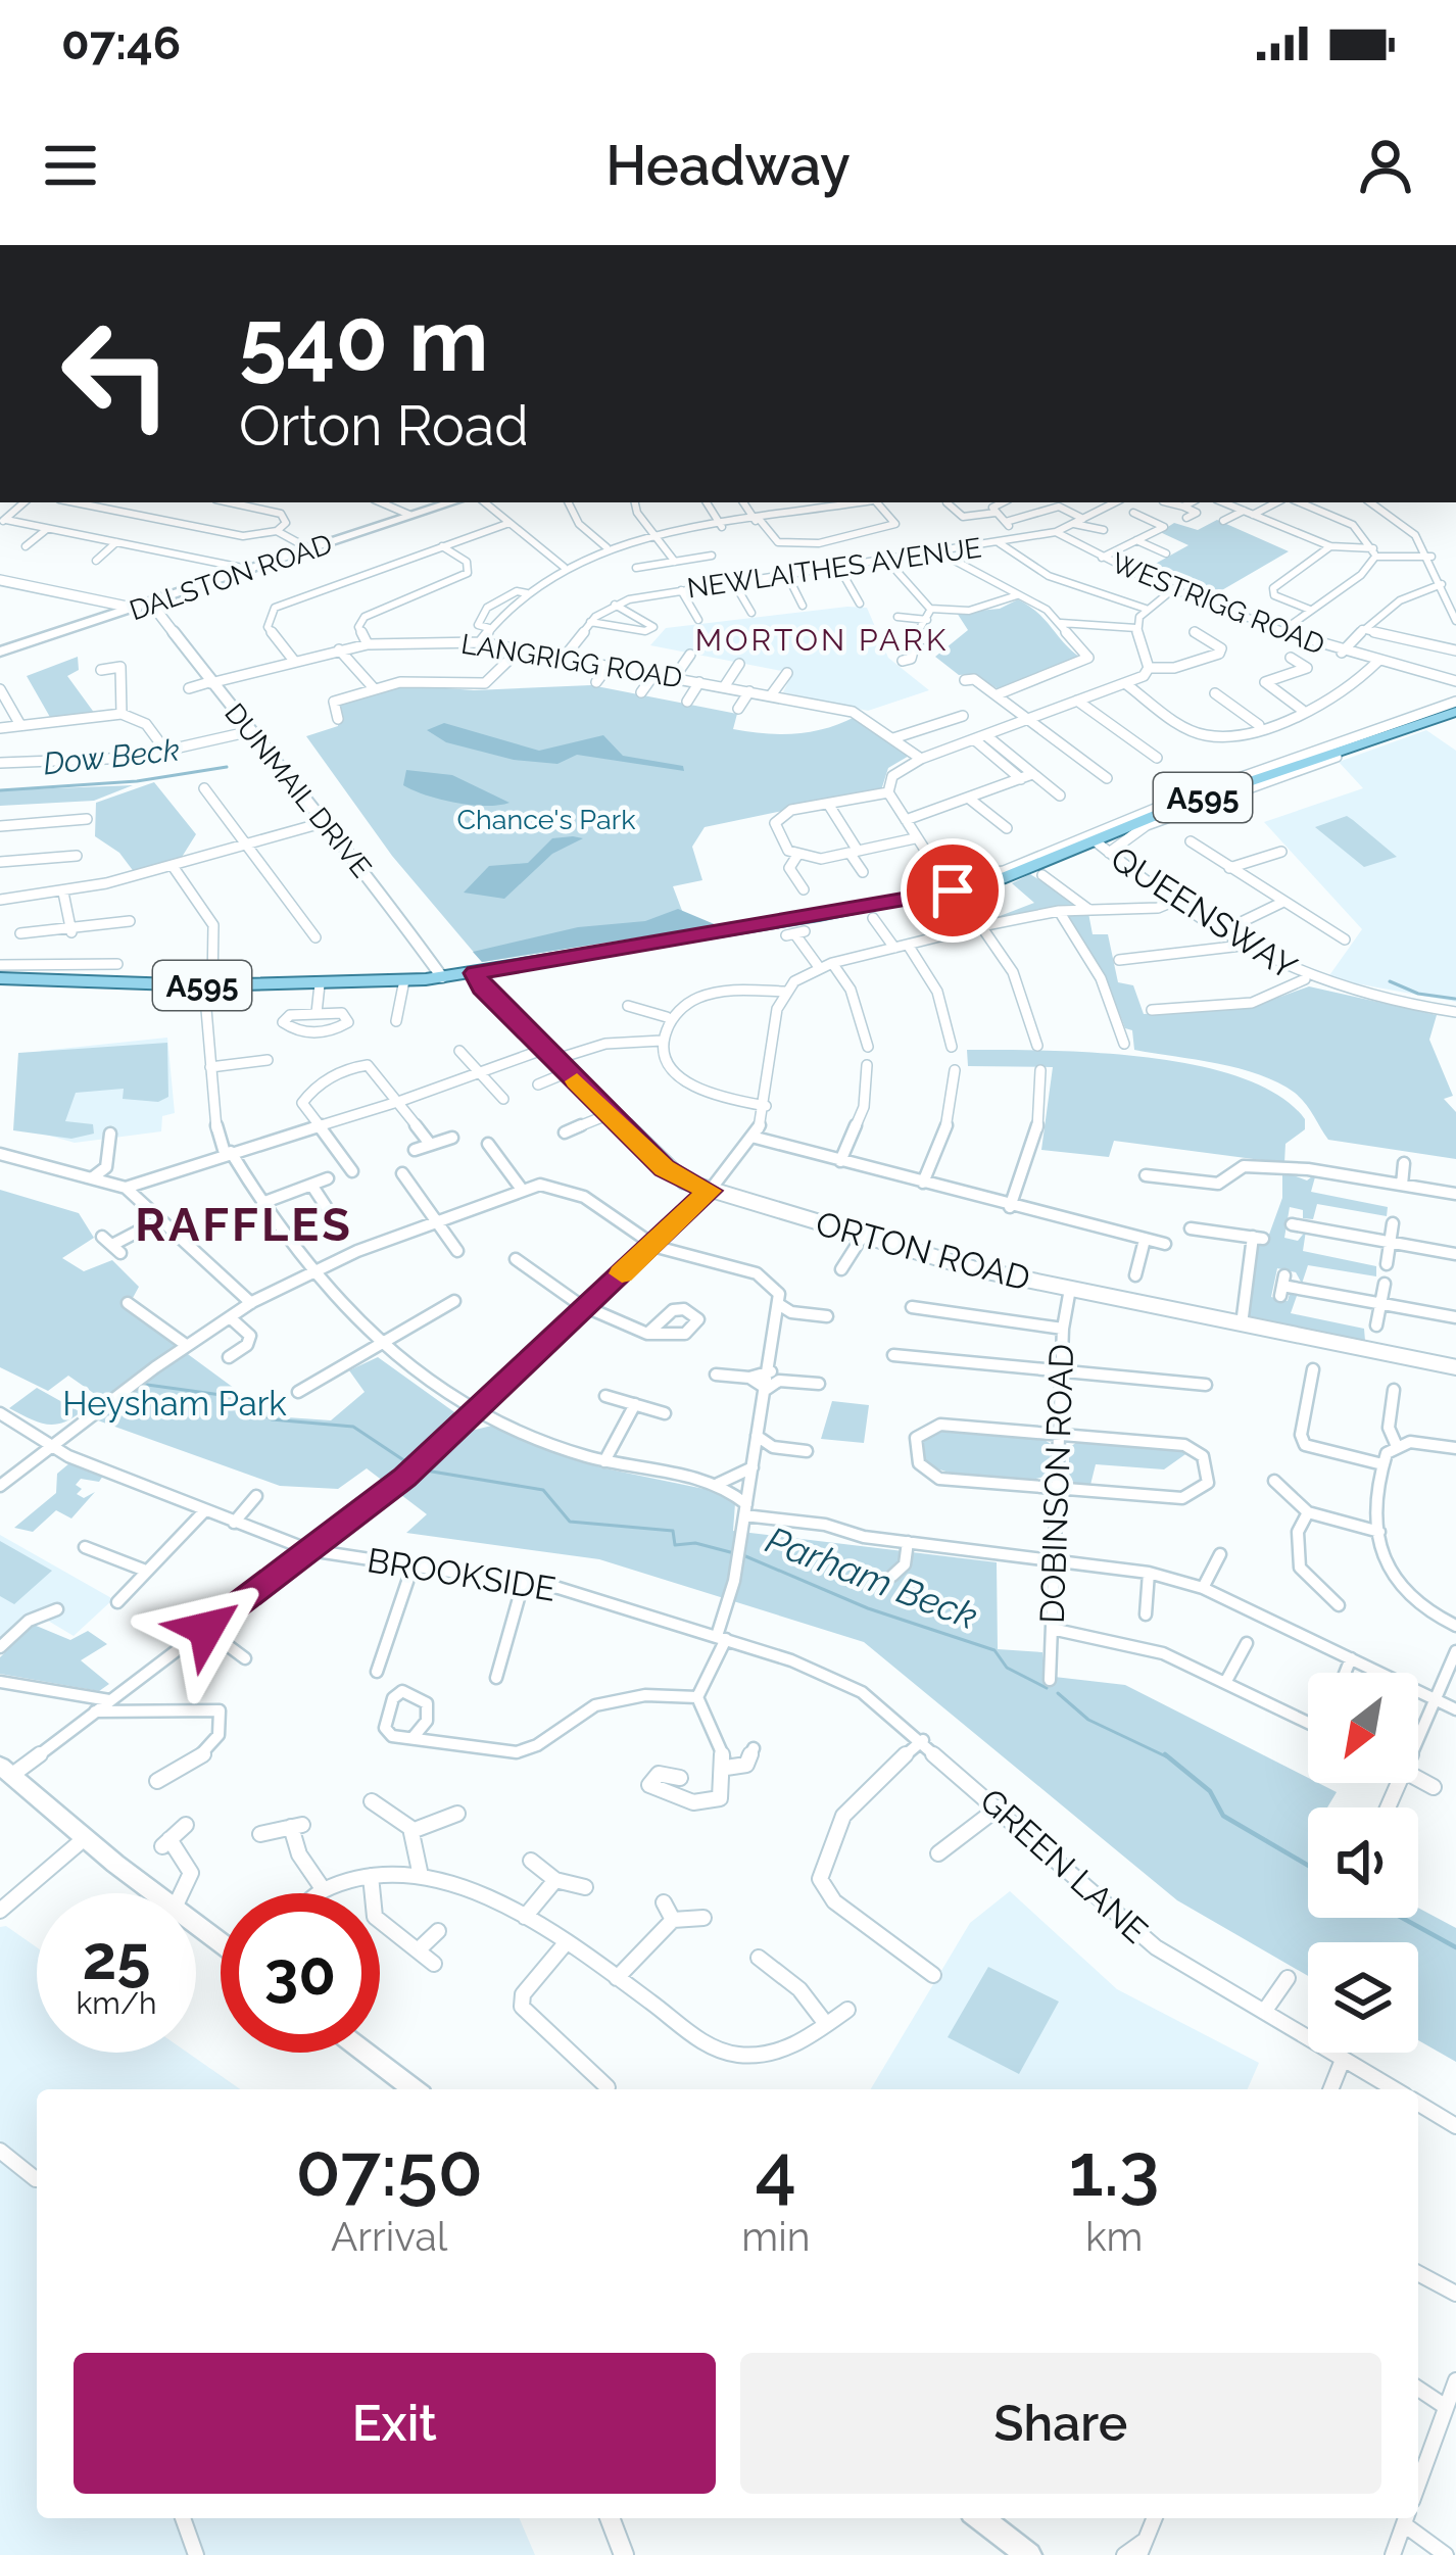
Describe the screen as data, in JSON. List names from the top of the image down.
{
  "streets": {
    "main road": ["DALSTON ROAD", "A595"],
    "street": [
      "NEWLAITHES AVENUE",
      "WESTRIGG ROAD",
      "LANGRIGG ROAD",
      "DUNMAIL DRIVE",
      "QUEENSWAY",
      "ORTON ROAD",
      "DOBINSON ROAD",
      "BROOKSIDE",
      "GREEN LANE"
    ]
  },
  "crossings": [
    ["NEWLAITHES AVENUE", "WESTRIGG ROAD"],
    ["NEWLAITHES AVENUE", "LANGRIGG ROAD"],
    ["DALSTON ROAD", "DUNMAIL DRIVE"],
    ["LANGRIGG ROAD", "DUNMAIL DRIVE"],
    ["DUNMAIL DRIVE", "A595"],
    ["A595", "QUEENSWAY"],
    ["A595", "ORTON ROAD"],
    ["ORTON ROAD", "DOBINSON ROAD"],
    ["BROOKSIDE", "GREEN LANE"]
  ],
  "districts": ["MORTON PARK", "RAFFLES"],
  "water": ["Dow Beck", "Parham Beck"],
  "parks": ["Chance's Park", "Heysham Park"],
  "north": "bottom left",
  "page": {
    "status": "07:46",
    "header": "Headway",
    "turn": ["540 m", "Orton Road"],
    "speed": "25 km/h",
    "limit": "30",
    "eta": [
      "07:50",
      "Arrival",
      "4",
      "min",
      "1.3",
      "km"
    ],
    "buttons": ["Exit", "Share"]
  }
}
